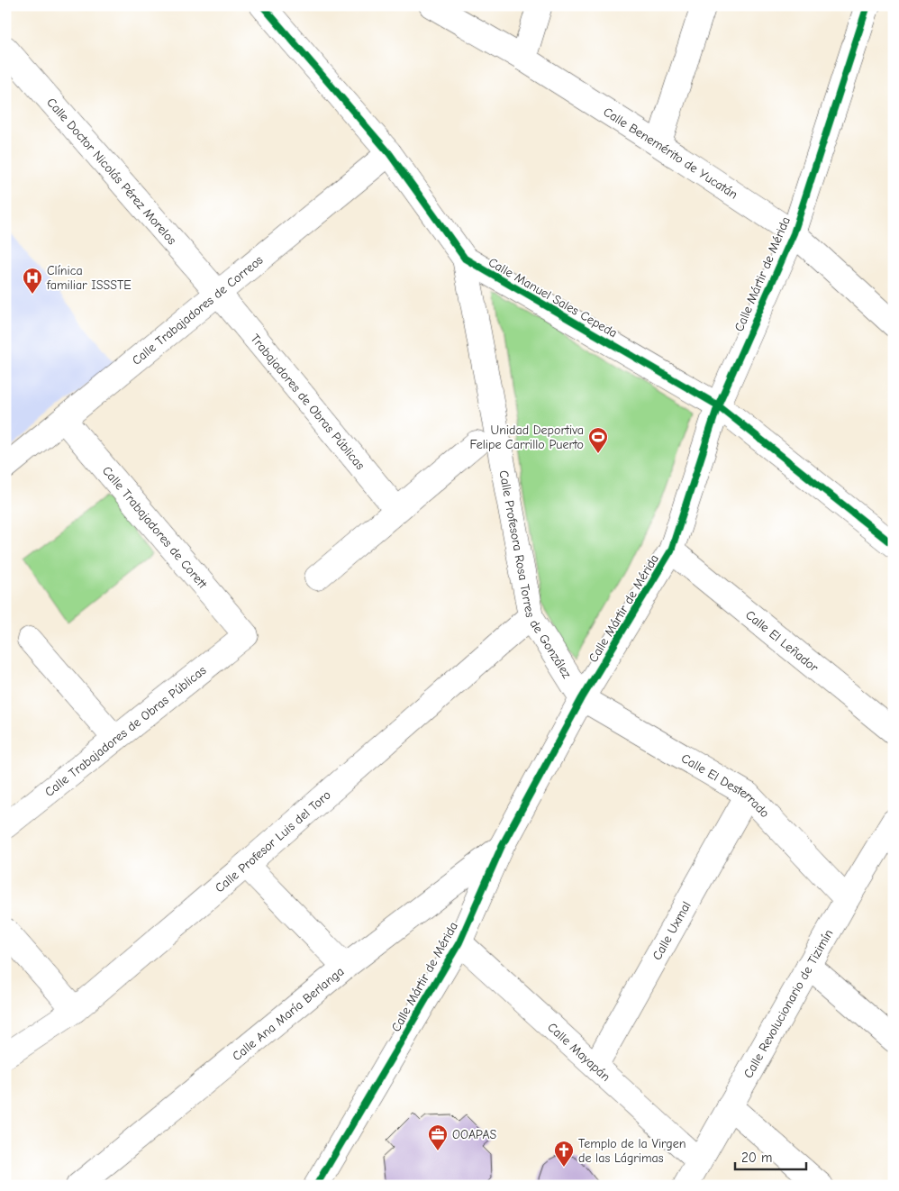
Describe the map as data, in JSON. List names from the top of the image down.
{
  "streets": {
    "street": [
      "Calle Benemérito de Yucatán",
      "Calle Doctor Nicolás Pérez Morelos",
      "Calle Mártir de Mérida",
      "Calle Manuel Sales Cepeda",
      "Calle Trabajadores de Correos",
      "Trabajadores de Obras Públicas",
      "Calle Trabajadores de Corett",
      "Calle Profesora Rosa Torres de González",
      "Calle El Leñador",
      "Calle Trabajadores de Obras Públicas",
      "Calle El Desterrado",
      "Calle Profesor Luis del Toro",
      "Calle Uxmal",
      "Calle Revolucionario de Tizimín",
      "Calle Ana María Berlanga",
      "Calle Mayapán"
    ]
  },
  "crossings": [
    ["Calle Benemérito de Yucatán", "Calle Mártir de Mérida"],
    ["Calle Doctor Nicolás Pérez Morelos", "Calle Trabajadores de Correos"],
    ["Calle Doctor Nicolás Pérez Morelos", "Trabajadores de Obras Públicas"],
    ["Calle Mártir de Mérida", "Calle Manuel Sales Cepeda"],
    ["Calle Mártir de Mérida", "Calle Profesora Rosa Torres de González"],
    ["Calle Mártir de Mérida", "Calle El Leñador"],
    ["Calle Mártir de Mérida", "Calle El Desterrado"],
    ["Calle Mártir de Mérida", "Calle Ana María Berlanga"],
    ["Calle Mártir de Mérida", "Calle Mayapán"],
    ["Calle Manuel Sales Cepeda", "Calle Trabajadores de Correos"],
    ["Calle Manuel Sales Cepeda", "Calle Profesora Rosa Torres de González"],
    ["Calle Trabajadores de Correos", "Trabajadores de Obras Públicas"],
    ["Calle Trabajadores de Correos", "Calle Trabajadores de Corett"],
    ["Calle Trabajadores de Corett", "Calle Trabajadores de Obras Públicas"],
    ["Calle Profesora Rosa Torres de González", "Calle El Desterrado"],
    ["Calle Profesora Rosa Torres de González", "Calle Profesor Luis del Toro"],
    ["Calle El Desterrado", "Calle Uxmal"],
    ["Calle El Desterrado", "Calle Revolucionario de Tizimín"],
    ["Calle Uxmal", "Calle Mayapán"],
    ["Calle Revolucionario de Tizimín", "Calle Mayapán"]
  ],
  "places": {
    "hospital": ["Clínica familiar ISSSTE"],
    "sports": ["Unidad Deportiva Felipe Carrillo Puerto"],
    "office": ["OOAPAS"],
    "church": ["Templo de la Virgen de las Lágrimas"]
  },
  "scale_bar": "20 m"
}
